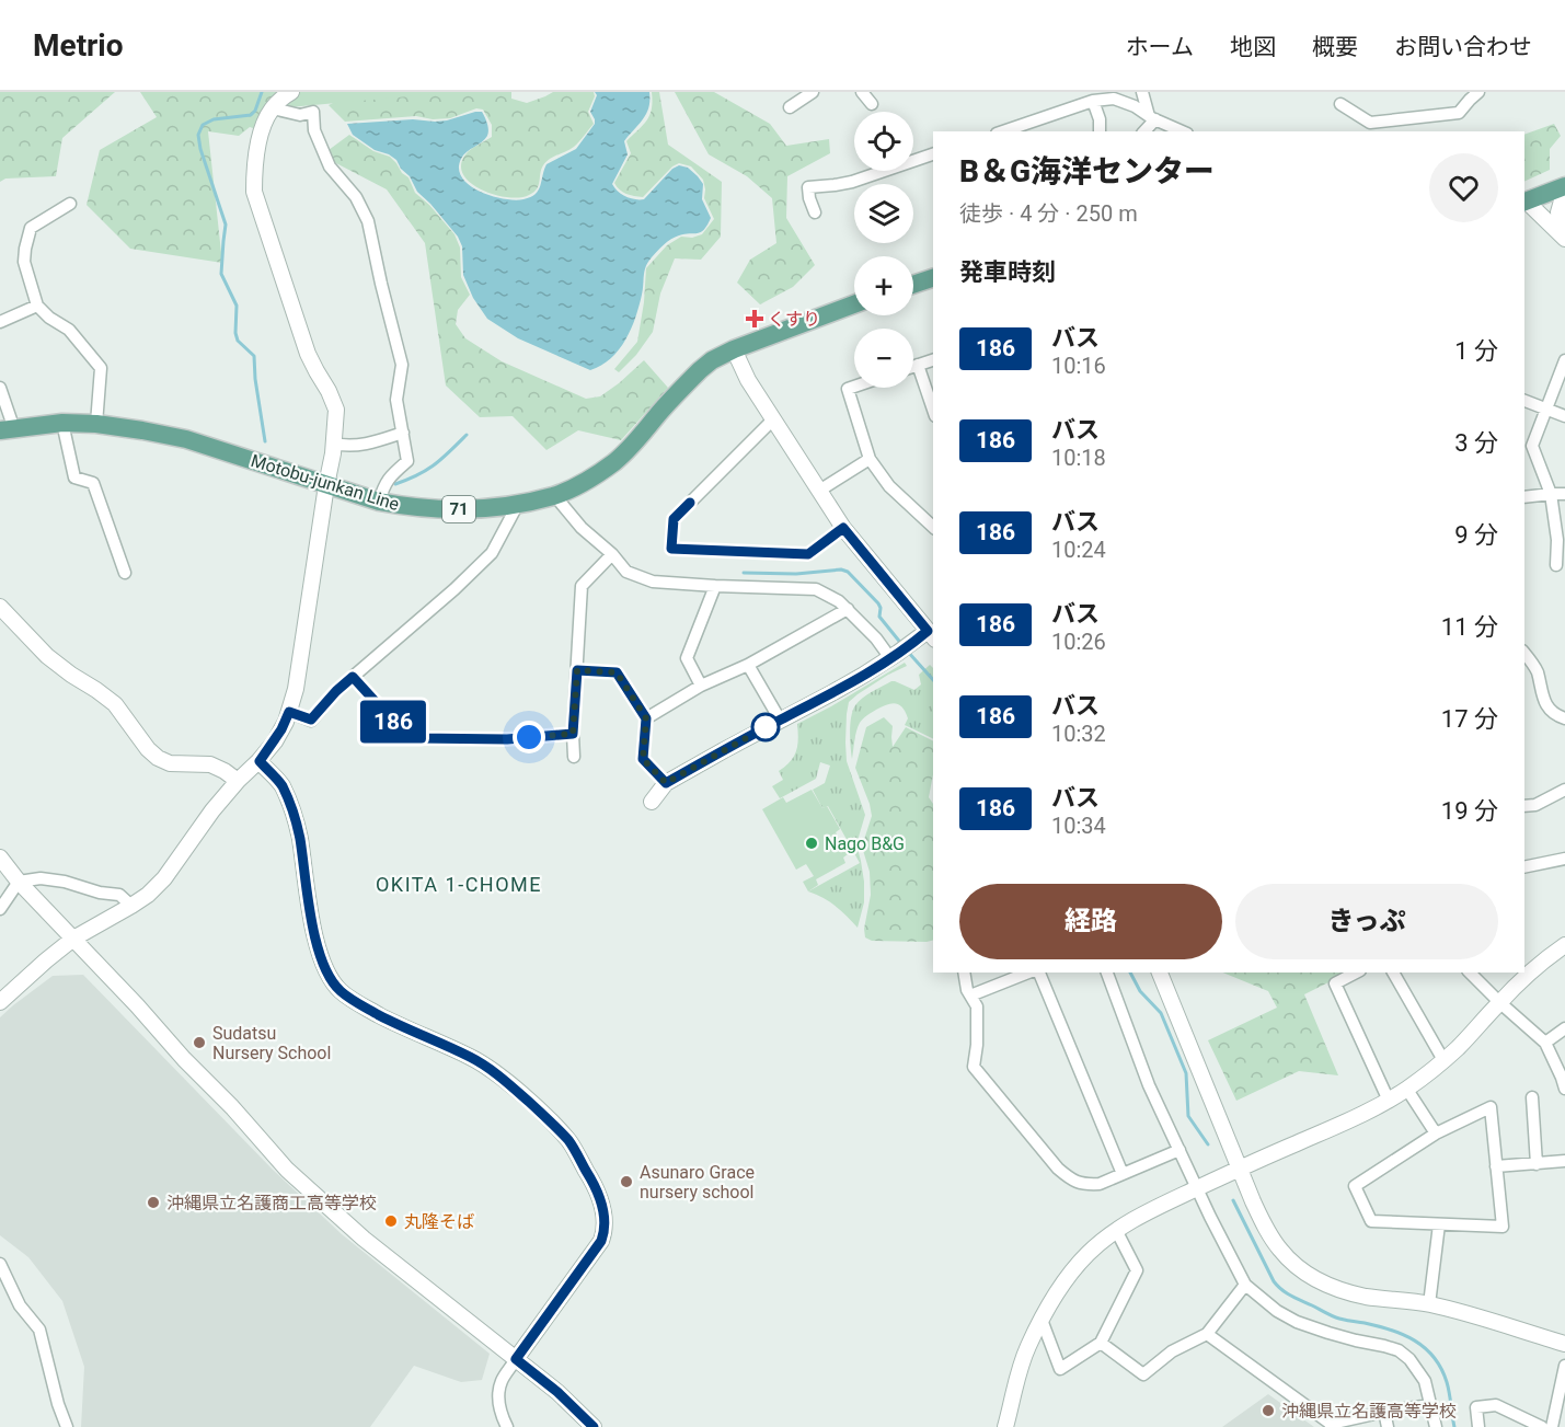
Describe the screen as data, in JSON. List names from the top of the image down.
{
  "streets": {
    "main road": ["Motobu-junkan Line", "71"]
  },
  "districts": ["OKITA 1-CHOME"],
  "places": {
    "health": ["くすり"],
    "other": [
      "Nago B&G",
      "Sudatsu Nursery School",
      "Asunaro Grace nursery school",
      "沖縄県立名護商工高等学校",
      "丸隆そば",
      "沖縄県立名護高等学校"
    ]
  },
  "lines": ["bus line 186"],
  "page": {
    "header": "Metrio",
    "nav": [
      "ホーム",
      "地図",
      "概要",
      "お問い合わせ"
    ],
    "on_map": "186",
    "map_buttons": ["+", "−"],
    "heading": [
      ["B＆G海洋センター", "徒歩 · 4 分 · 250 m"],
      "発車時刻"
    ],
    "list": [
      {
        "mark": "186",
        "name": "バス",
        "note": "10:16",
        "value": "1 分"
      },
      {
        "mark": "186",
        "name": "バス",
        "note": "10:18",
        "value": "3 分"
      },
      {
        "mark": "186",
        "name": "バス",
        "note": "10:24",
        "value": "9 分"
      },
      {
        "mark": "186",
        "name": "バス",
        "note": "10:26",
        "value": "11 分"
      },
      {
        "mark": "186",
        "name": "バス",
        "note": "10:32",
        "value": "17 分"
      },
      {
        "mark": "186",
        "name": "バス",
        "note": "10:34",
        "value": "19 分"
      }
    ],
    "buttons": ["経路", "きっぷ"]
  }
}
